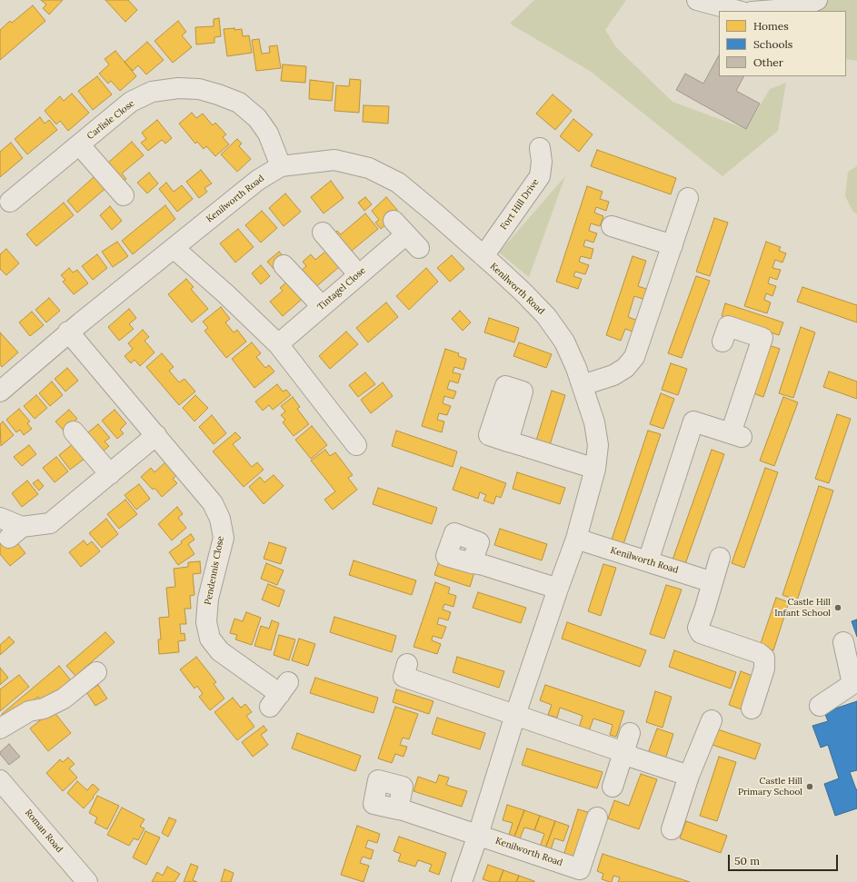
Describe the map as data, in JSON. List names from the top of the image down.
{
  "streets": {
    "street": [
      "Carlisle Close",
      "Kenilworth Road",
      "Fort Hill Drive",
      "Tintagel Close",
      "Pendennis Close",
      "Roman Road"
    ]
  },
  "crossings": [
    ["Carlisle Close", "Kenilworth Road"],
    ["Kenilworth Road", "Fort Hill Drive"],
    ["Kenilworth Road", "Pendennis Close"]
  ],
  "places": ["Castle Hill Infant School", "Castle Hill Primary School"],
  "legend": ["Homes", "Schools", "Other"],
  "scale_bar": "50 m"
}
